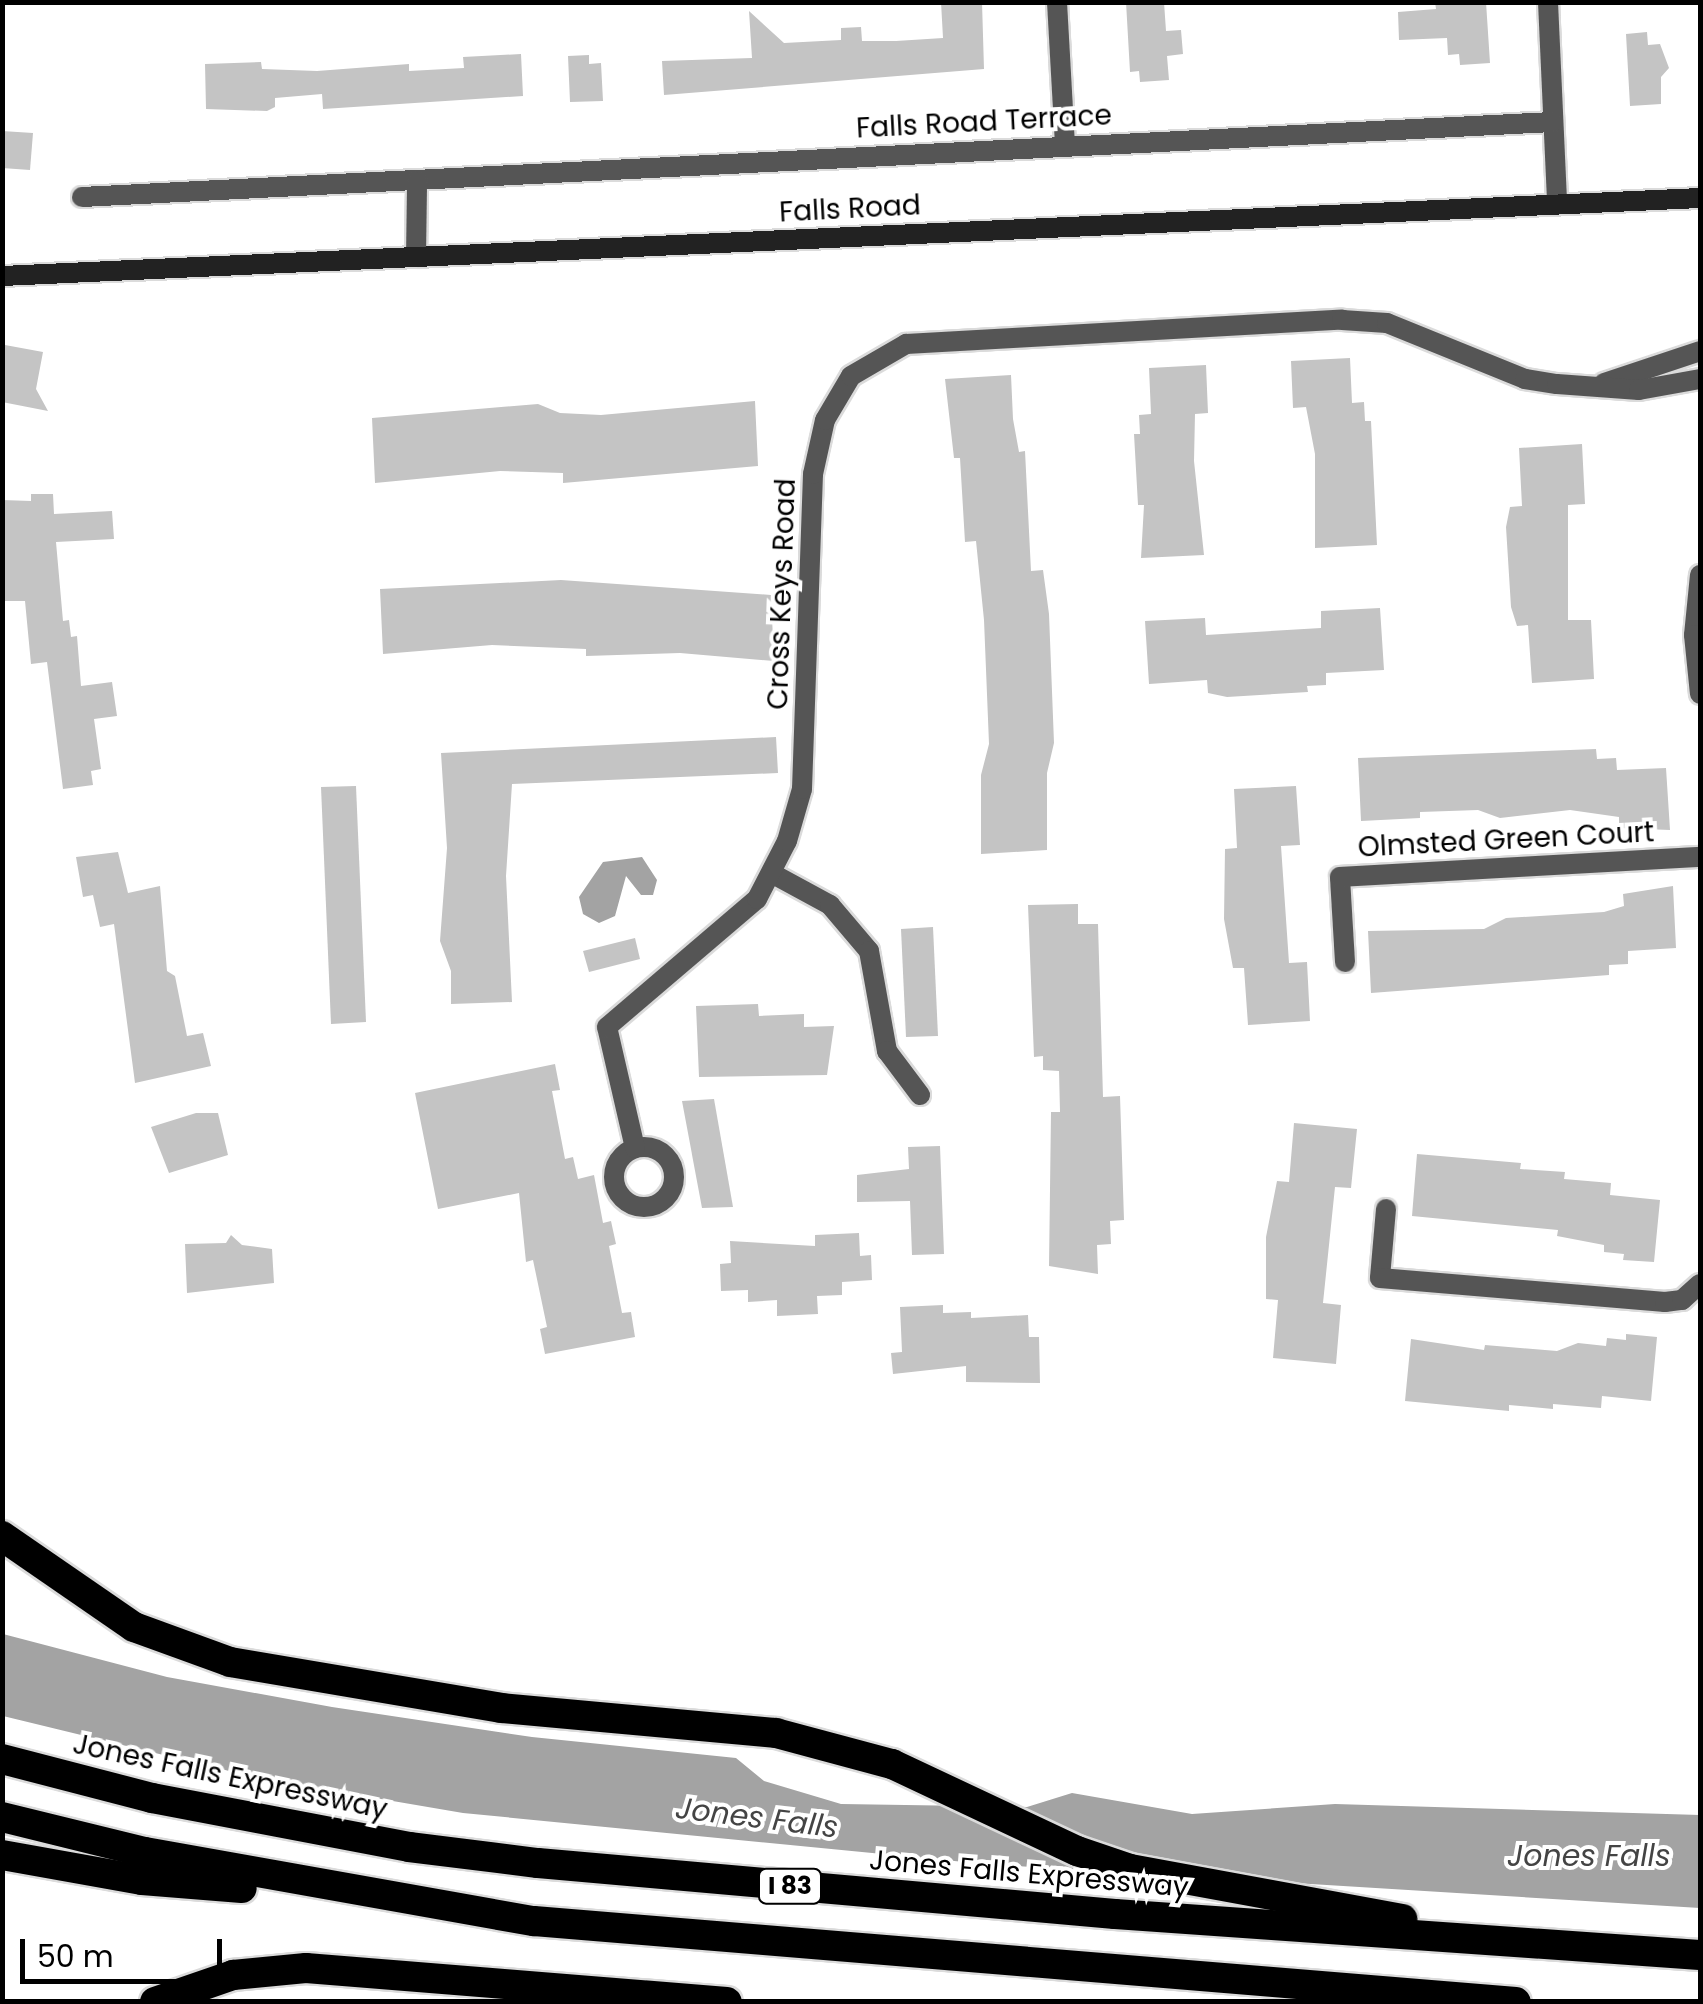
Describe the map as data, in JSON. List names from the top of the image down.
{
  "streets": {
    "highway": ["Jones Falls Expressway", "I 83"],
    "main road": ["Falls Road"],
    "street": ["Falls Road Terrace", "Cross Keys Road", "Olmsted Green Court"]
  },
  "water": ["Jones Falls"],
  "scale_bar": "50 m"
}
